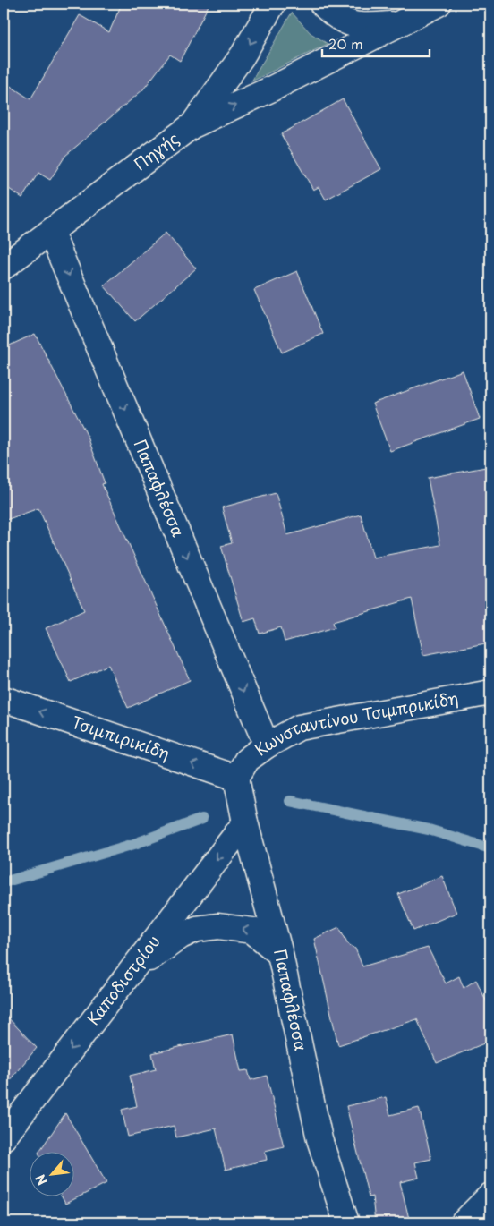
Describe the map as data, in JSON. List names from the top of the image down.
{
  "streets": {
    "street": [
      "Πηγής",
      "Παπαφλέσσα",
      "Κωνσταντίνου Τσιμπρικίδη",
      "Τσιμπιρικίδη",
      "Καποδιστρίου"
    ]
  },
  "crossings": [
    ["Πηγής", "Παπαφλέσσα"],
    ["Παπαφλέσσα", "Κωνσταντίνου Τσιμπρικίδη"],
    ["Παπαφλέσσα", "Τσιμπιρικίδη"],
    ["Παπαφλέσσα", "Καποδιστρίου"],
    ["Κωνσταντίνου Τσιμπρικίδη", "Τσιμπιρικίδη"]
  ],
  "one_way": [
    "Πηγής",
    "Παπαφλέσσα",
    "Τσιμπιρικίδη",
    "Καποδιστρίου"
  ],
  "scale_bar": "20 m",
  "north": "bottom left"
}
